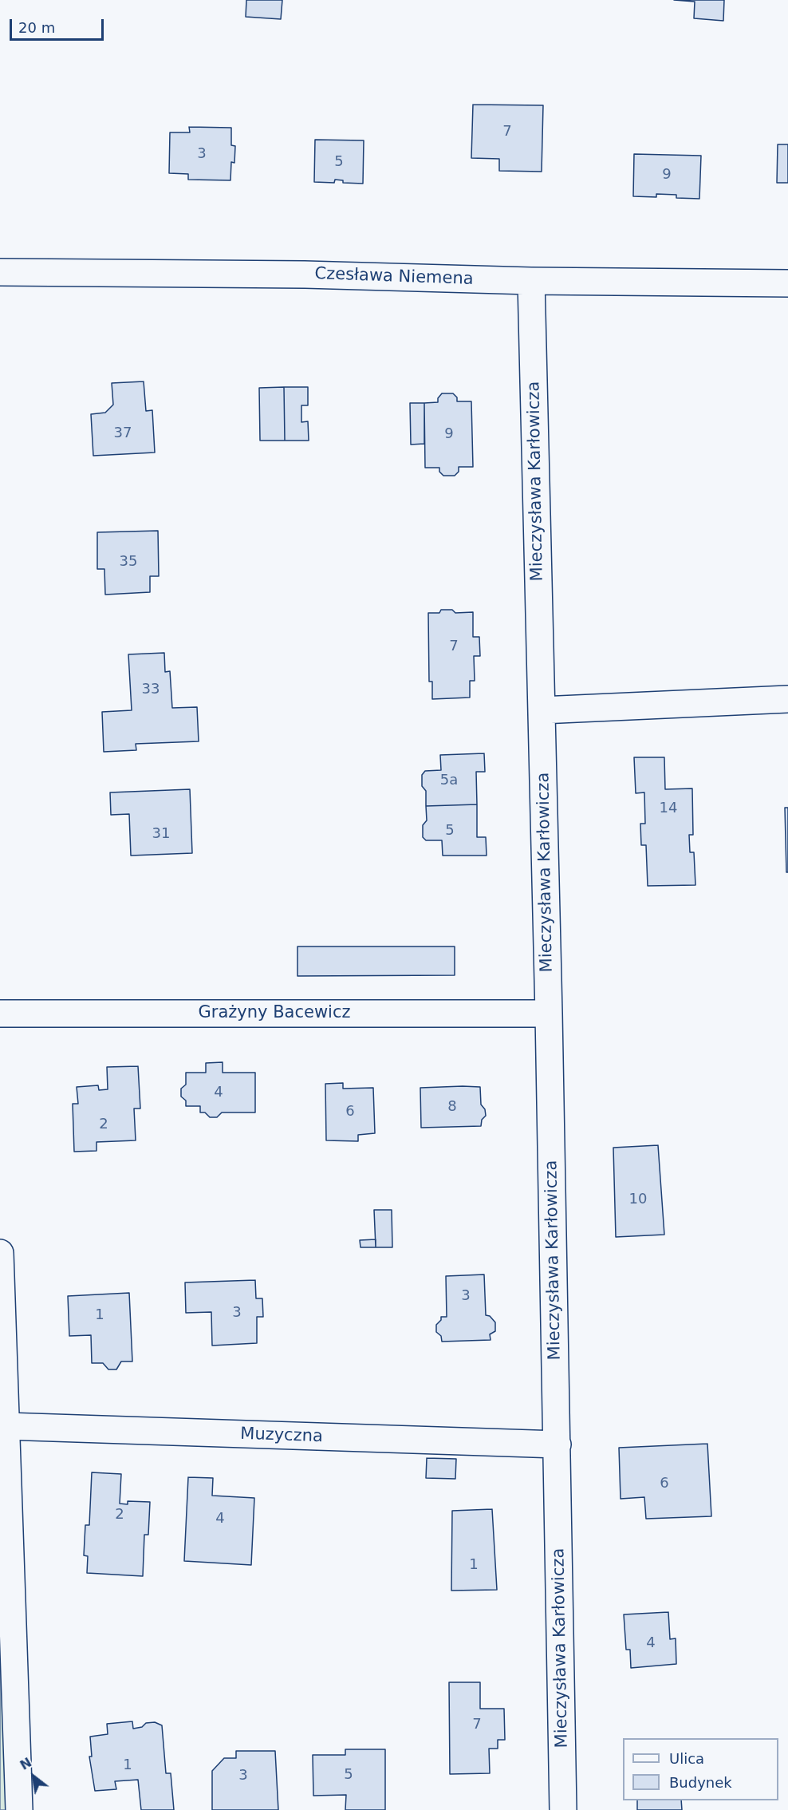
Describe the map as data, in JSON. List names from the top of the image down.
{
  "streets": {
    "street": [
      "Czesława Niemena",
      "Mieczysława Karłowicza",
      "Grażyny Bacewicz",
      "Muzyczna"
    ]
  },
  "crossings": [
    ["Czesława Niemena", "Mieczysława Karłowicza"],
    ["Mieczysława Karłowicza", "Grażyny Bacewicz"],
    ["Mieczysława Karłowicza", "Muzyczna"]
  ],
  "house_numbers": [
    "7",
    "3",
    "5",
    "9",
    "37",
    "9",
    "35",
    "7",
    "33",
    "5a",
    "14",
    "5",
    "31",
    "4",
    "8",
    "6",
    "2",
    "10",
    "3",
    "3",
    "1",
    "6",
    "2",
    "4",
    "1",
    "4",
    "7",
    "1",
    "5",
    "3"
  ],
  "legend": ["Ulica", "Budynek"],
  "scale_bar": "20 m",
  "north": "top left"
}
